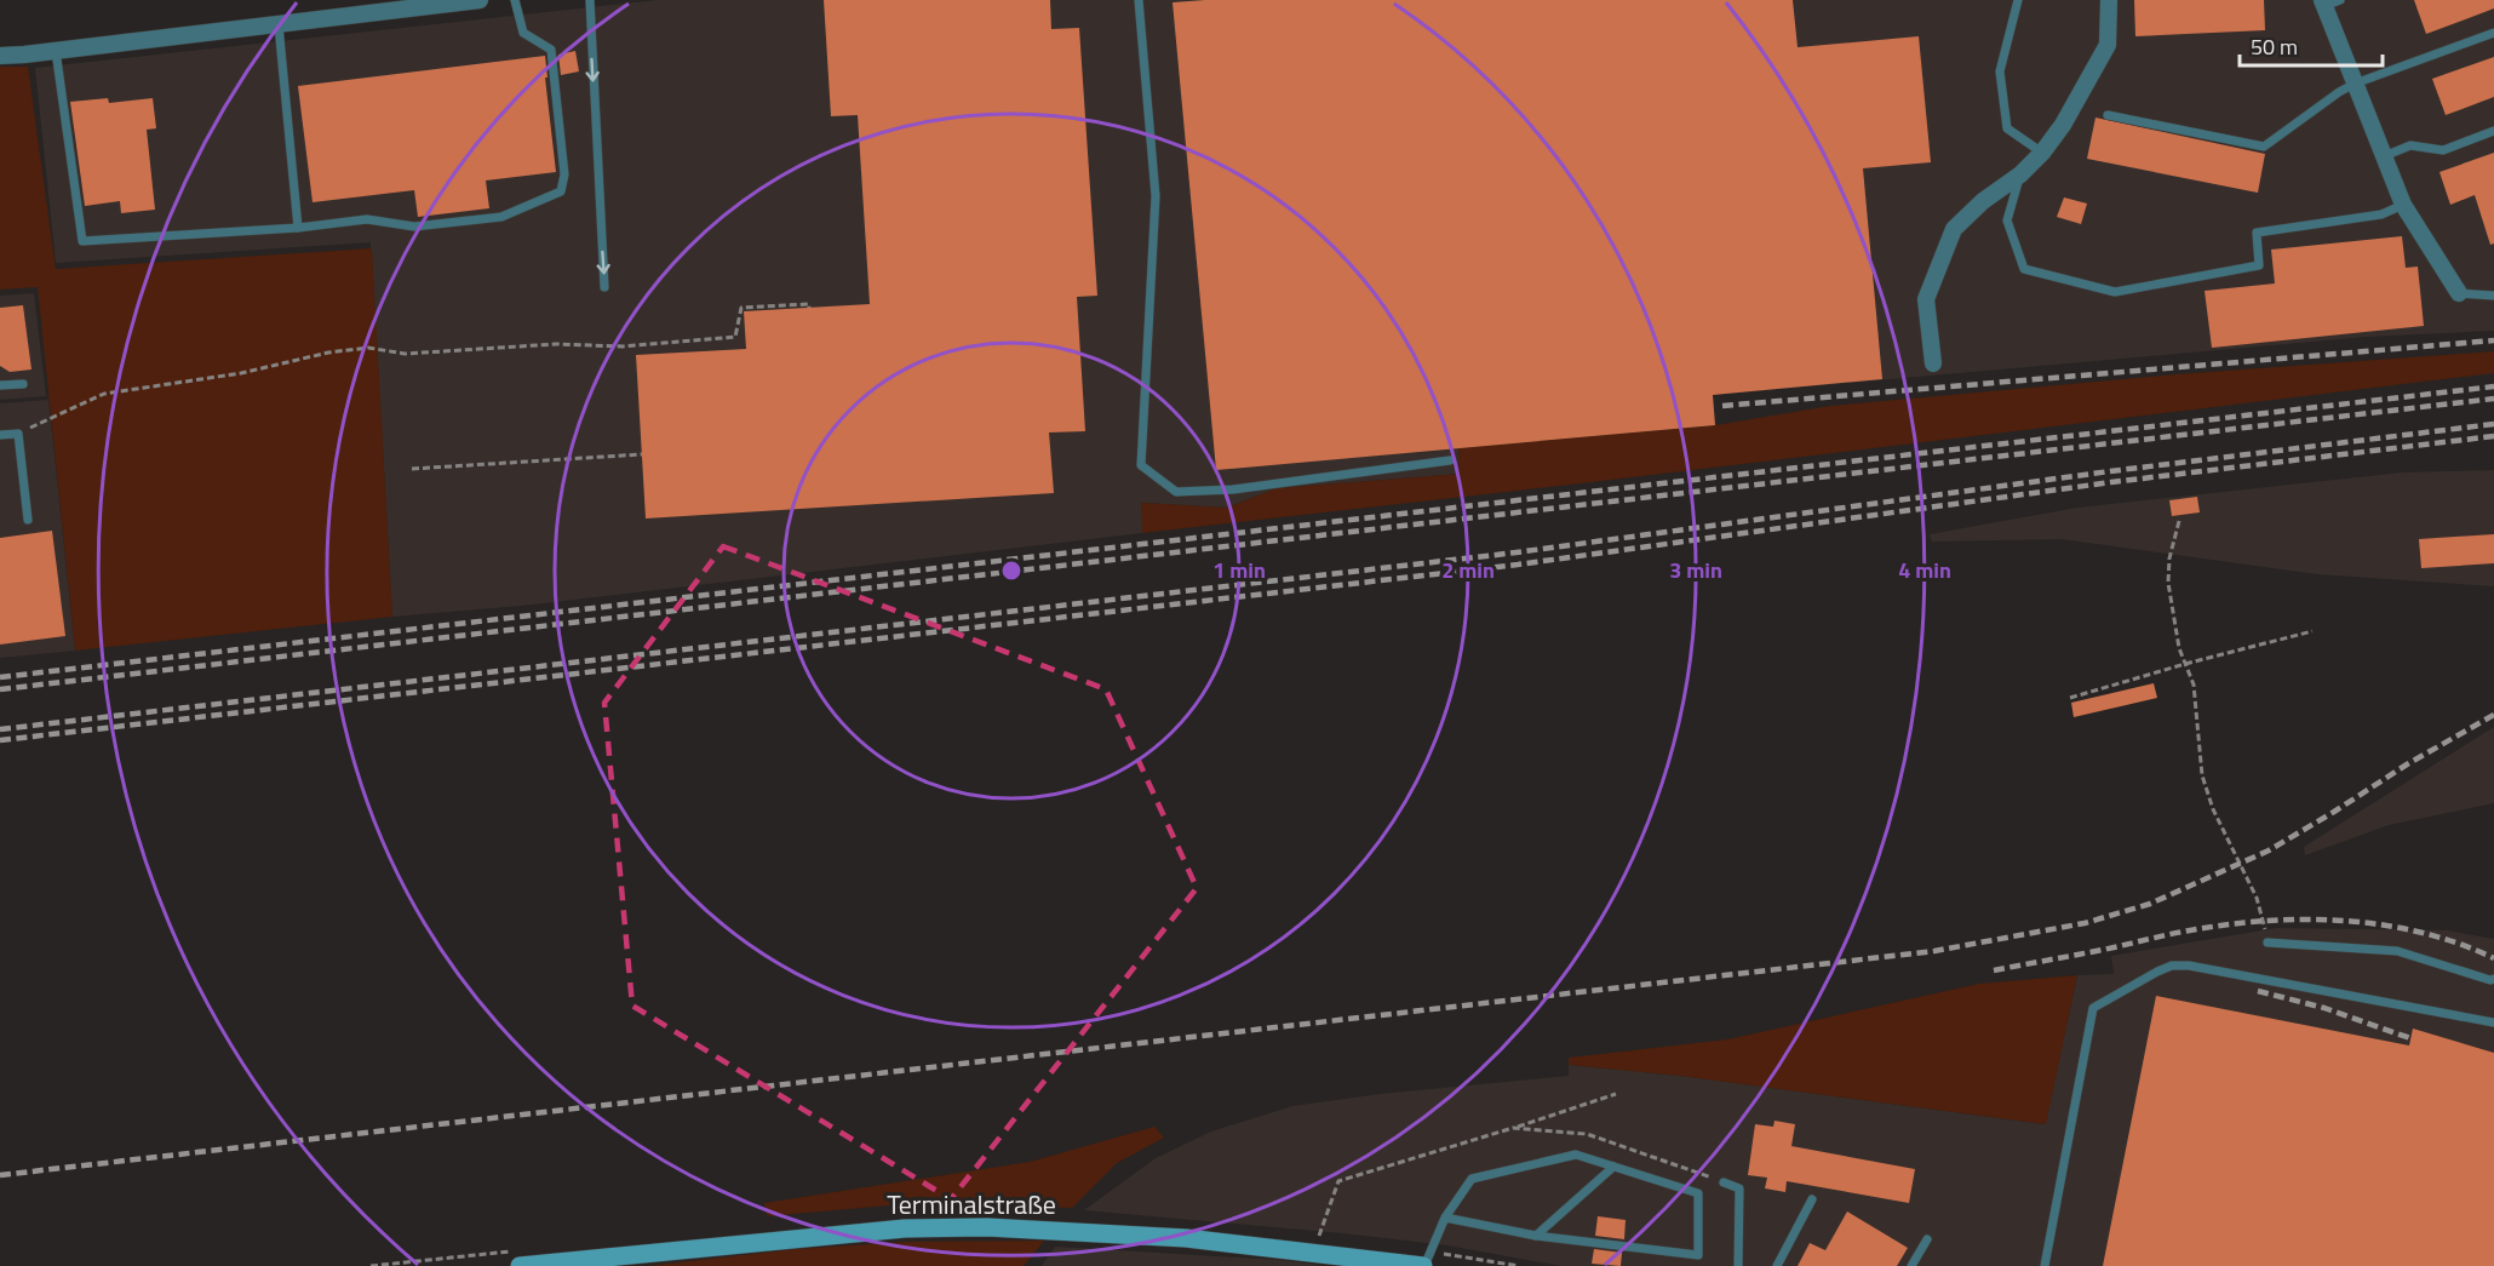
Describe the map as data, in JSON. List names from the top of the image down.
{
  "streets": {
    "street": ["Terminalstraße"]
  },
  "scale_bar": "50 m",
  "rings": [
    "1 min",
    "2 min",
    "3 min",
    "4 min"
  ]
}
